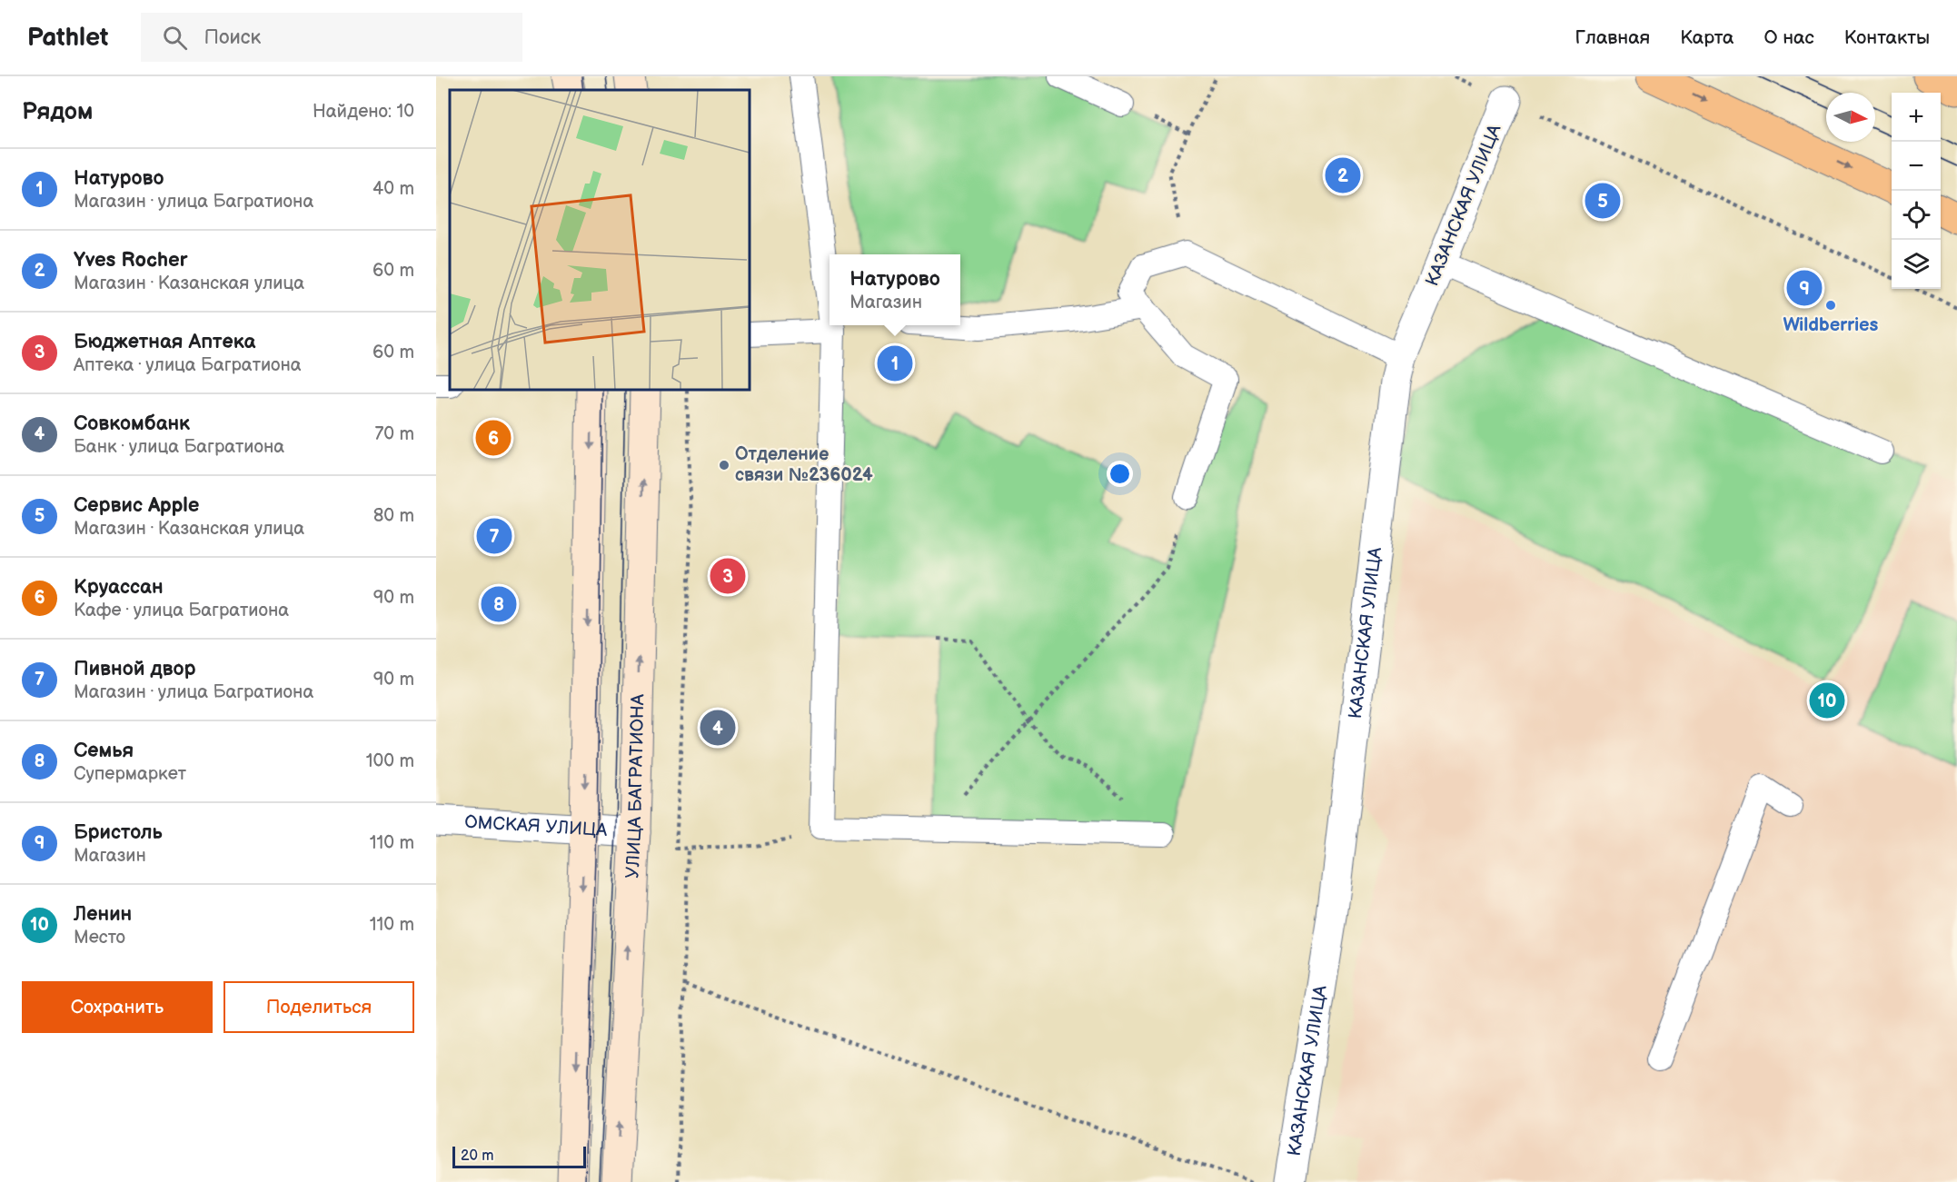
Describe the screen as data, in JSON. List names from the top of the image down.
{
  "streets": {
    "main road": ["УЛИЦА БАГРАТИОНА"],
    "street": ["КАЗАНСКАЯ УЛИЦА", "ОМСКАЯ УЛИЦА"]
  },
  "crossings": [
    ["УЛИЦА БАГРАТИОНА", "ОМСКАЯ УЛИЦА"]
  ],
  "places": ["Wildberries", "Отделение связи №236024"],
  "scale_bar": "20 m",
  "north": "right",
  "page": {
    "header": "Pathlet",
    "search": "Поиск",
    "nav": [
      "Главная",
      "Карта",
      "О нас",
      "Контакты"
    ],
    "heading": ["Рядом", "Найдено: 10"],
    "map_buttons": ["+", "−"],
    "list": [
      {
        "mark": "1",
        "name": "Натурово",
        "note": "Магазин · улица Багратиона",
        "value": "40 m"
      },
      {
        "mark": "2",
        "name": "Yves Rocher",
        "note": "Магазин · Казанская улица",
        "value": "60 m"
      },
      {
        "mark": "3",
        "name": "Бюджетная Аптека",
        "note": "Аптека · улица Багратиона",
        "value": "60 m"
      },
      {
        "mark": "4",
        "name": "Совкомбанк",
        "note": "Банк · улица Багратиона",
        "value": "70 m"
      },
      {
        "mark": "5",
        "name": "Сервис Apple",
        "note": "Магазин · Казанская улица",
        "value": "80 m"
      },
      {
        "mark": "6",
        "name": "Круассан",
        "note": "Кафе · улица Багратиона",
        "value": "90 m"
      },
      {
        "mark": "7",
        "name": "Пивной двор",
        "note": "Магазин · улица Багратиона",
        "value": "90 m"
      },
      {
        "mark": "8",
        "name": "Семья",
        "note": "Супермаркет",
        "value": "100 m"
      },
      {
        "mark": "9",
        "name": "Бристоль",
        "note": "Магазин",
        "value": "110 m"
      },
      {
        "mark": "10",
        "name": "Ленин",
        "note": "Место",
        "value": "110 m"
      }
    ],
    "pins": [
      "2",
      "5",
      "9",
      "1",
      "6",
      "7",
      "3",
      "8",
      "10",
      "4"
    ],
    "popup": ["Натурово", "Магазин"],
    "buttons": ["Сохранить", "Поделиться"],
    "scale": "20 m"
  }
}
